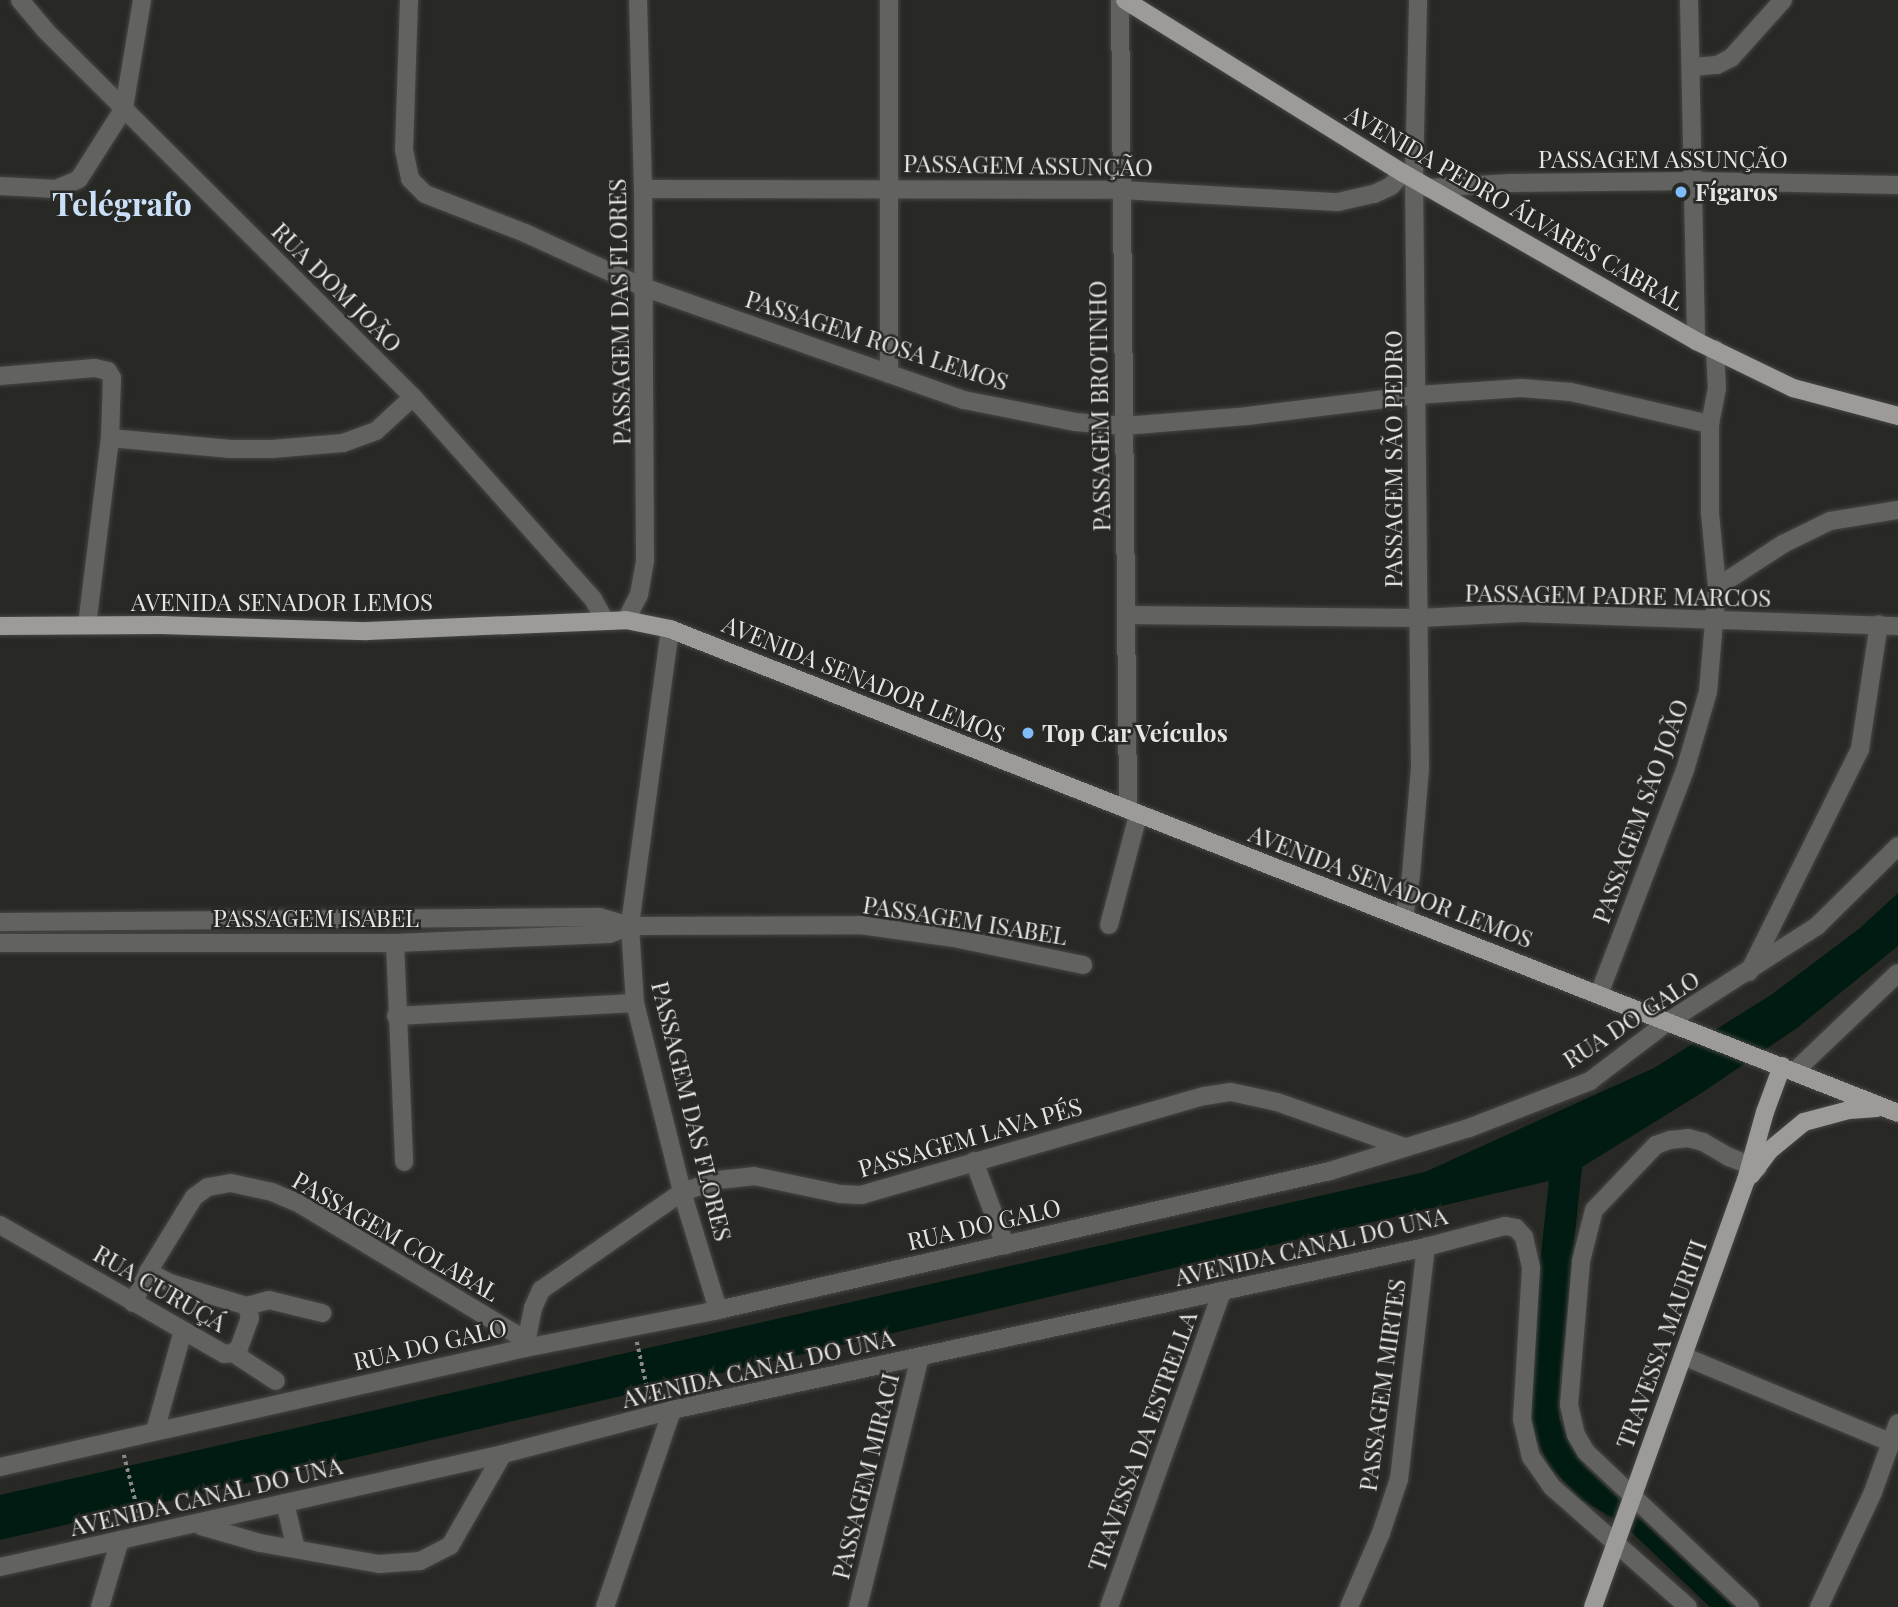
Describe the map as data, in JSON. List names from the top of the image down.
{
  "streets": {
    "main road": ["AVENIDA PEDRO ÁLVARES CABRAL", "AVENIDA SENADOR LEMOS", "TRAVESSA MAURITI"],
    "street": [
      "PASSAGEM ASSUNÇÃO",
      "RUA DOM JOÃO",
      "PASSAGEM DAS FLORES",
      "PASSAGEM ROSA LEMOS",
      "PASSAGEM BROTINHO",
      "PASSAGEM SÃO PEDRO",
      "PASSAGEM PADRE MARCOS",
      "PASSAGEM SÃO JOÃO",
      "PASSAGEM ISABEL",
      "RUA DO GALO",
      "PASSAGEM LAVA PÉS",
      "PASSAGEM COLABAL",
      "AVENIDA CANAL DO UNA",
      "RUA CURUÇÁ",
      "PASSAGEM MIRTES",
      "TRAVESSA DA ESTRELLA",
      "PASSAGEM MIRACI"
    ]
  },
  "crossings": [
    ["PASSAGEM ASSUNÇÃO", "AVENIDA PEDRO ÁLVARES CABRAL"],
    ["PASSAGEM ASSUNÇÃO", "PASSAGEM DAS FLORES"],
    ["PASSAGEM ASSUNÇÃO", "PASSAGEM BROTINHO"],
    ["PASSAGEM ASSUNÇÃO", "PASSAGEM SÃO PEDRO"],
    ["AVENIDA PEDRO ÁLVARES CABRAL", "PASSAGEM BROTINHO"],
    ["AVENIDA PEDRO ÁLVARES CABRAL", "PASSAGEM SÃO PEDRO"],
    ["AVENIDA PEDRO ÁLVARES CABRAL", "PASSAGEM SÃO JOÃO"],
    ["RUA DOM JOÃO", "AVENIDA SENADOR LEMOS"],
    ["PASSAGEM DAS FLORES", "PASSAGEM ROSA LEMOS"],
    ["PASSAGEM DAS FLORES", "AVENIDA SENADOR LEMOS"],
    ["PASSAGEM DAS FLORES", "PASSAGEM ISABEL"],
    ["PASSAGEM DAS FLORES", "RUA DO GALO"],
    ["PASSAGEM DAS FLORES", "PASSAGEM LAVA PÉS"],
    ["PASSAGEM ROSA LEMOS", "PASSAGEM BROTINHO"],
    ["PASSAGEM ROSA LEMOS", "PASSAGEM SÃO PEDRO"],
    ["PASSAGEM ROSA LEMOS", "PASSAGEM SÃO JOÃO"],
    ["PASSAGEM BROTINHO", "PASSAGEM PADRE MARCOS"],
    ["PASSAGEM BROTINHO", "AVENIDA SENADOR LEMOS"],
    ["PASSAGEM SÃO PEDRO", "PASSAGEM PADRE MARCOS"],
    ["PASSAGEM SÃO PEDRO", "AVENIDA SENADOR LEMOS"],
    ["PASSAGEM PADRE MARCOS", "PASSAGEM SÃO JOÃO"],
    ["AVENIDA SENADOR LEMOS", "PASSAGEM SÃO JOÃO"],
    ["AVENIDA SENADOR LEMOS", "RUA DO GALO"],
    ["AVENIDA SENADOR LEMOS", "TRAVESSA MAURITI"],
    ["RUA DO GALO", "PASSAGEM LAVA PÉS"],
    ["RUA DO GALO", "PASSAGEM COLABAL"],
    ["PASSAGEM LAVA PÉS", "PASSAGEM COLABAL"],
    ["PASSAGEM COLABAL", "RUA CURUÇÁ"],
    ["AVENIDA CANAL DO UNA", "TRAVESSA MAURITI"],
    ["AVENIDA CANAL DO UNA", "PASSAGEM MIRTES"],
    ["AVENIDA CANAL DO UNA", "TRAVESSA DA ESTRELLA"],
    ["AVENIDA CANAL DO UNA", "PASSAGEM MIRACI"]
  ],
  "districts": ["Telégrafo"],
  "places": ["Fígaros", "Top Car Veículos"]
}
